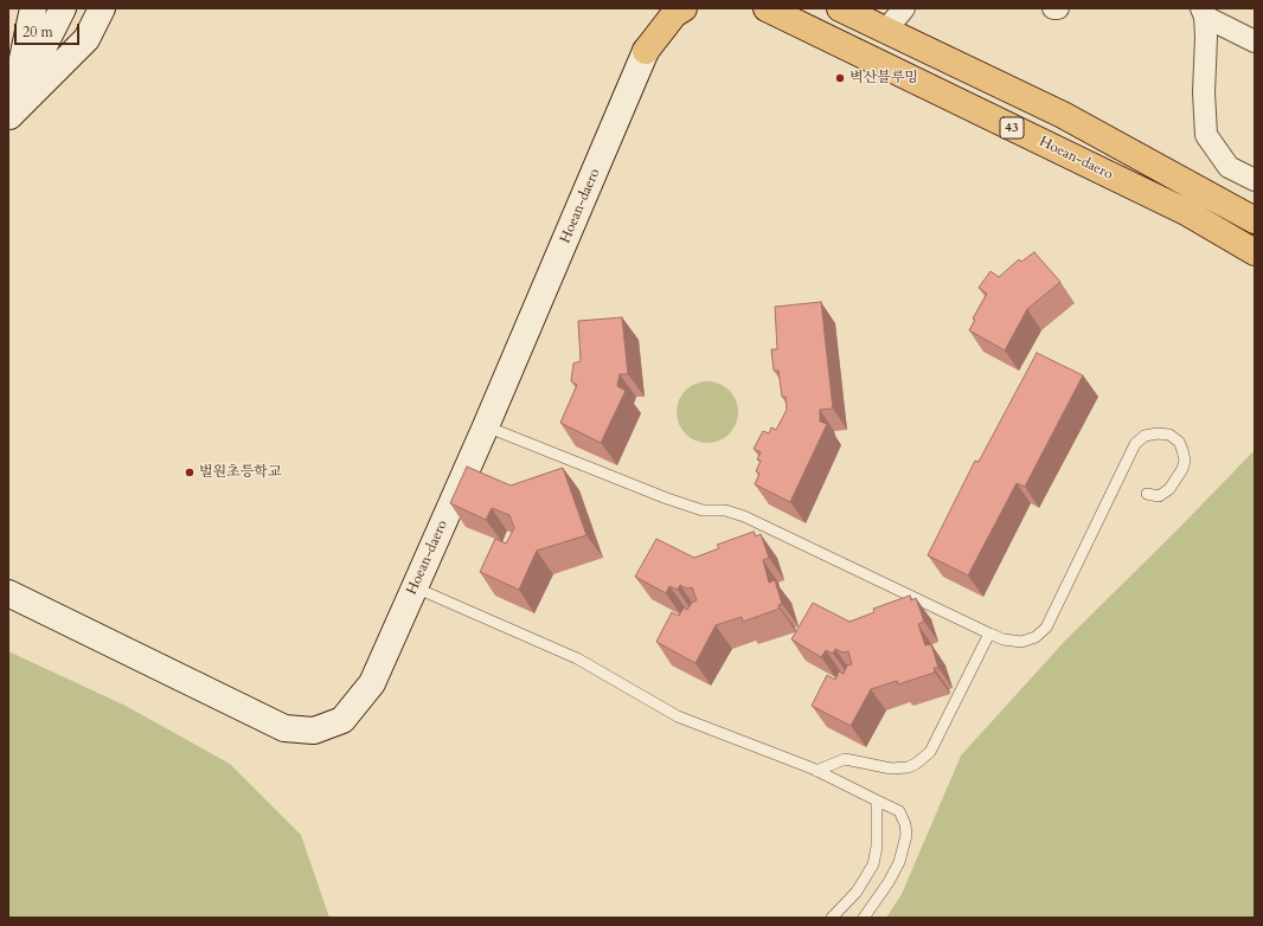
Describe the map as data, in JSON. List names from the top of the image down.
{
  "streets": {
    "main road": ["43", "Hoean-daero"]
  },
  "places": ["벽산블루밍", "벌원초등학교"],
  "scale_bar": "20 m"
}
